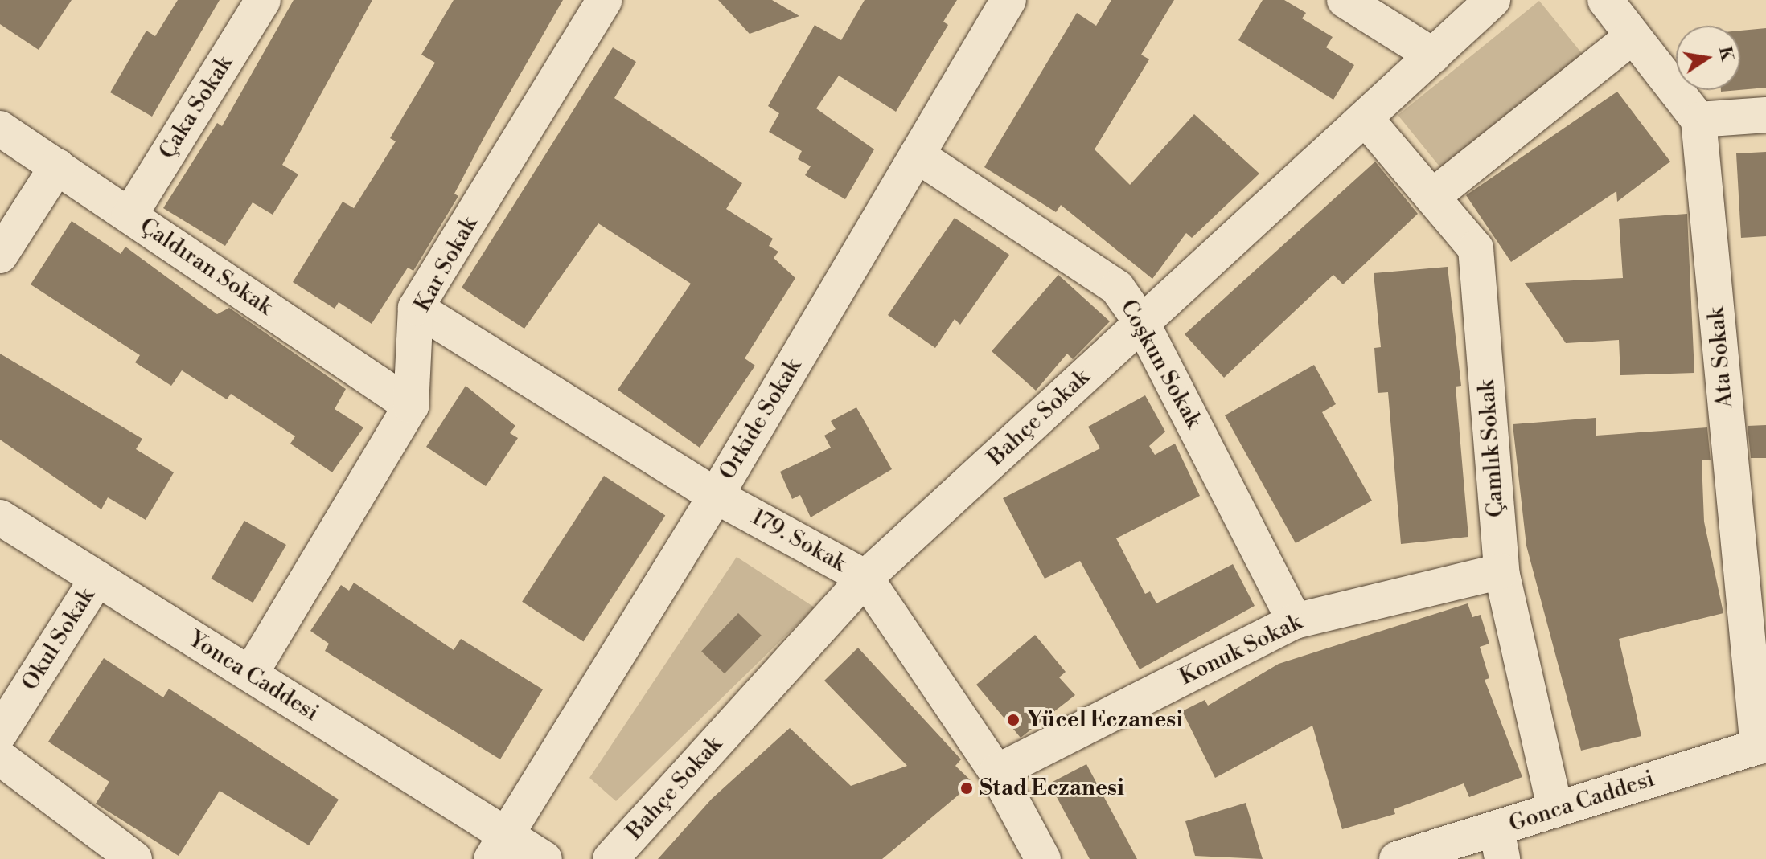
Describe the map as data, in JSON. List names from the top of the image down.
{
  "streets": {
    "street": [
      "Çaka Sokak",
      "Kar Sokak",
      "Çaldıran Sokak",
      "Ata Sokak",
      "Coşkun Sokak",
      "Bahçe Sokak",
      "Orkide Sokak",
      "Çamlık Sokak",
      "179. Sokak",
      "Okul Sokak",
      "Konuk Sokak",
      "Yonca Caddesi",
      "Gonca Caddesi"
    ]
  },
  "crossings": [
    ["Çaka Sokak", "Çaldıran Sokak"],
    ["Kar Sokak", "Çaldıran Sokak"],
    ["Kar Sokak", "179. Sokak"],
    ["Kar Sokak", "Yonca Caddesi"],
    ["Ata Sokak", "Gonca Caddesi"],
    ["Coşkun Sokak", "Bahçe Sokak"],
    ["Coşkun Sokak", "Orkide Sokak"],
    ["Coşkun Sokak", "Konuk Sokak"],
    ["Bahçe Sokak", "Çamlık Sokak"],
    ["Bahçe Sokak", "179. Sokak"],
    ["Orkide Sokak", "179. Sokak"],
    ["Orkide Sokak", "Yonca Caddesi"],
    ["Çamlık Sokak", "Konuk Sokak"],
    ["Çamlık Sokak", "Gonca Caddesi"],
    ["179. Sokak", "Konuk Sokak"],
    ["Okul Sokak", "Yonca Caddesi"]
  ],
  "places": ["Yücel Eczanesi", "Stad Eczanesi"],
  "north": "right"
}
